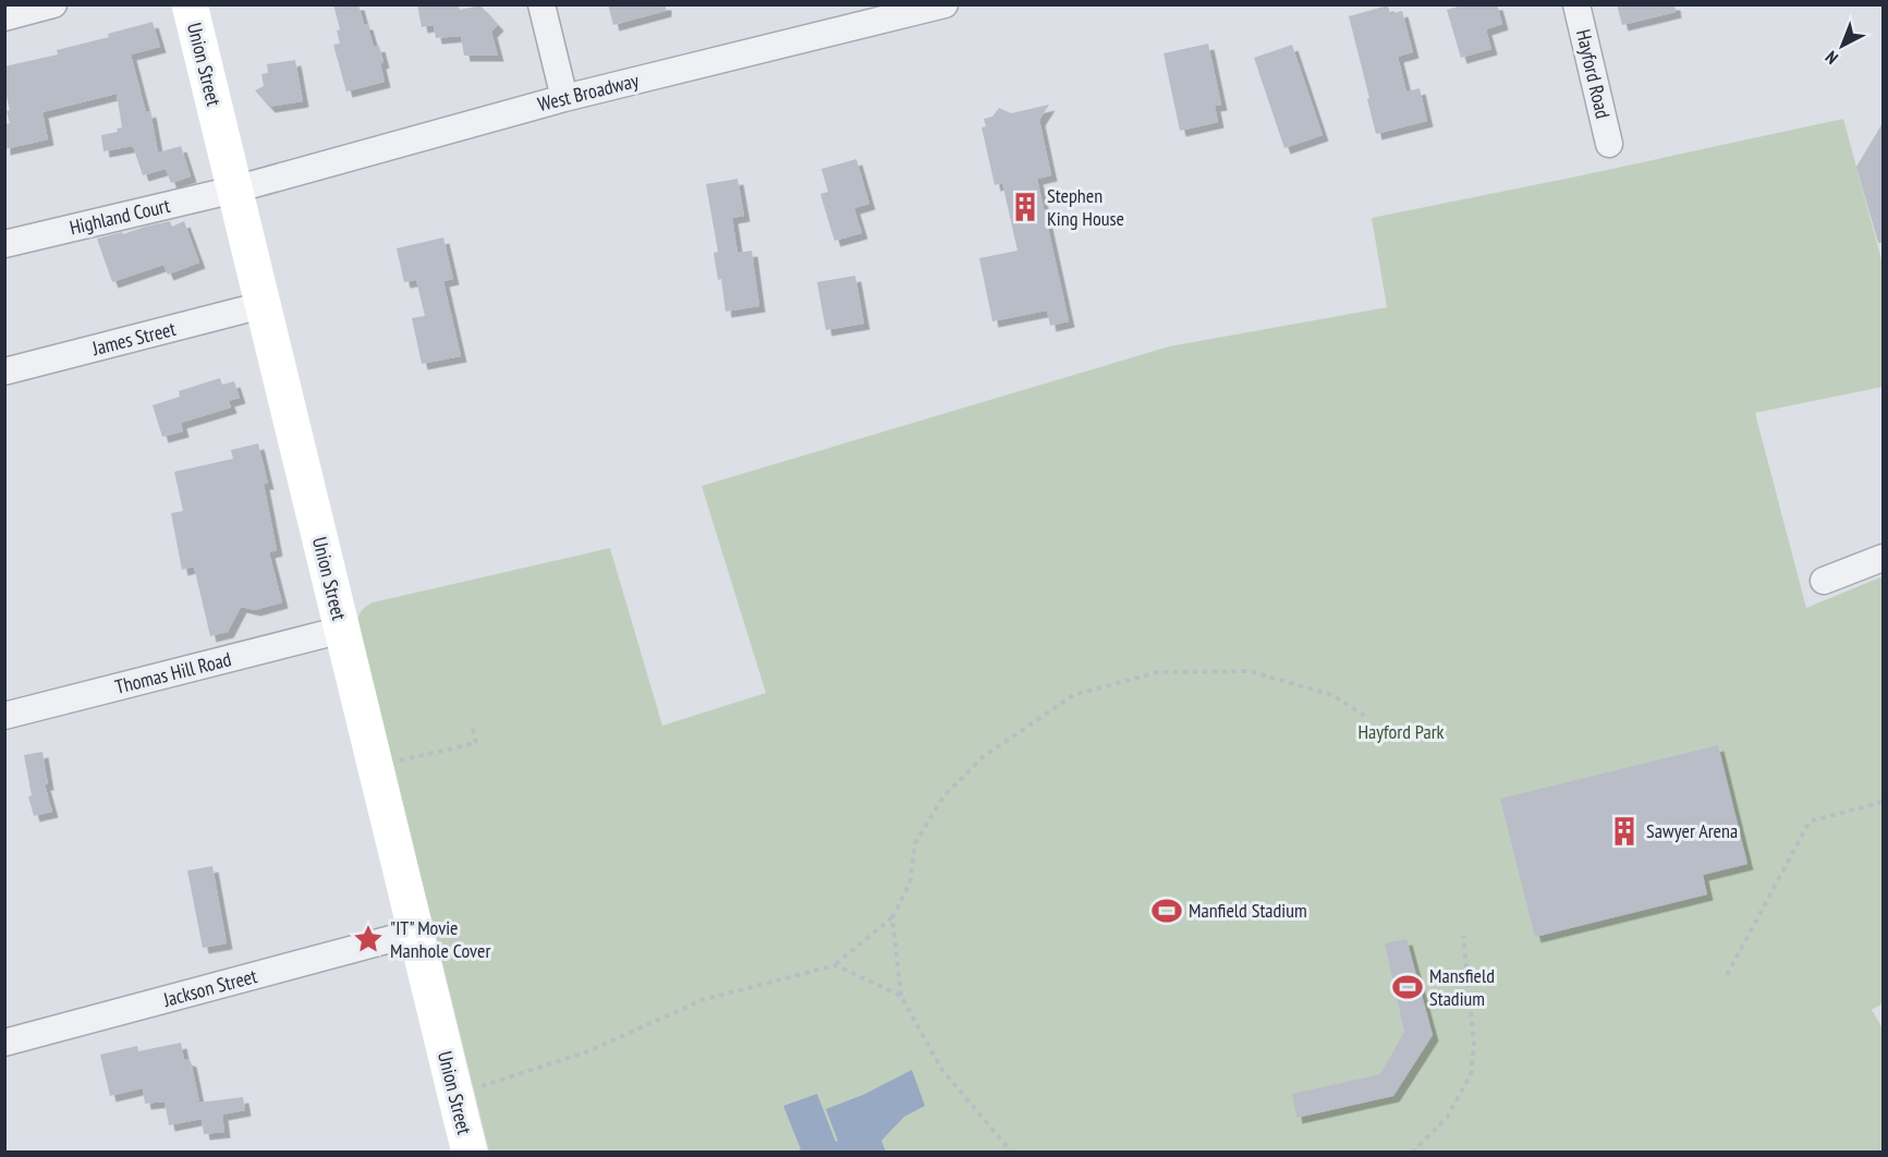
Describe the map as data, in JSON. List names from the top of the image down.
{
  "streets": {
    "main road": ["Union Street"],
    "street": [
      "Hayford Road",
      "West Broadway",
      "Highland Court",
      "James Street",
      "Thomas Hill Road",
      "Jackson Street"
    ]
  },
  "crossings": [
    ["Union Street", "West Broadway"],
    ["Union Street", "Highland Court"],
    ["Union Street", "James Street"],
    ["Union Street", "Thomas Hill Road"],
    ["Union Street", "Jackson Street"],
    ["West Broadway", "Highland Court"]
  ],
  "parks": ["Hayford Park"],
  "places": {
    "building": ["Stephen King House", "Sawyer Arena"],
    "sports": ["Manfield Stadium", "Mansfield Stadium"],
    "place": ["\"IT\" Movie Manhole Cover"]
  },
  "north": "bottom left"
}
